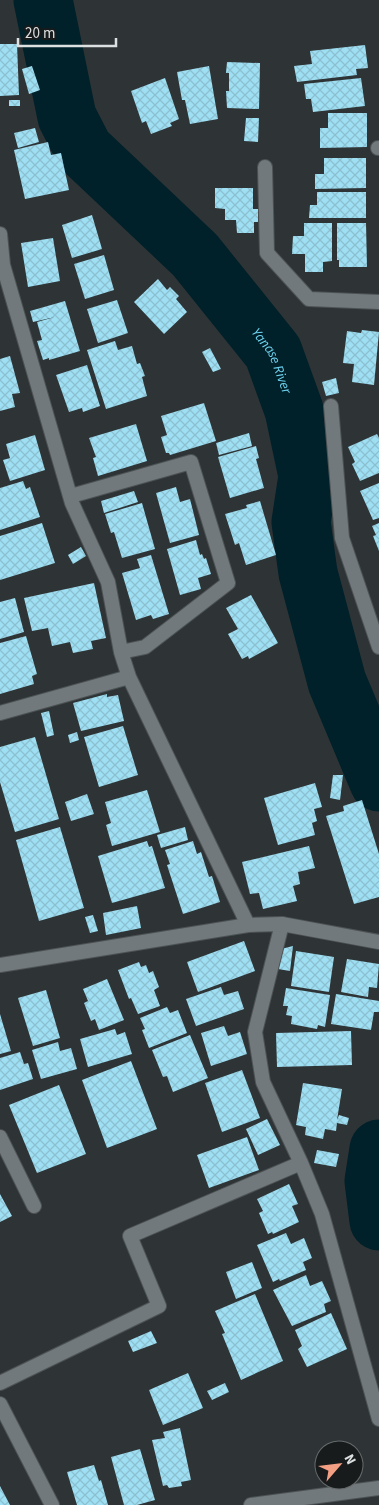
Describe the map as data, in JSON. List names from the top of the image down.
{
  "water": ["Yanase River"],
  "scale_bar": "20 m",
  "north": "top right"
}
